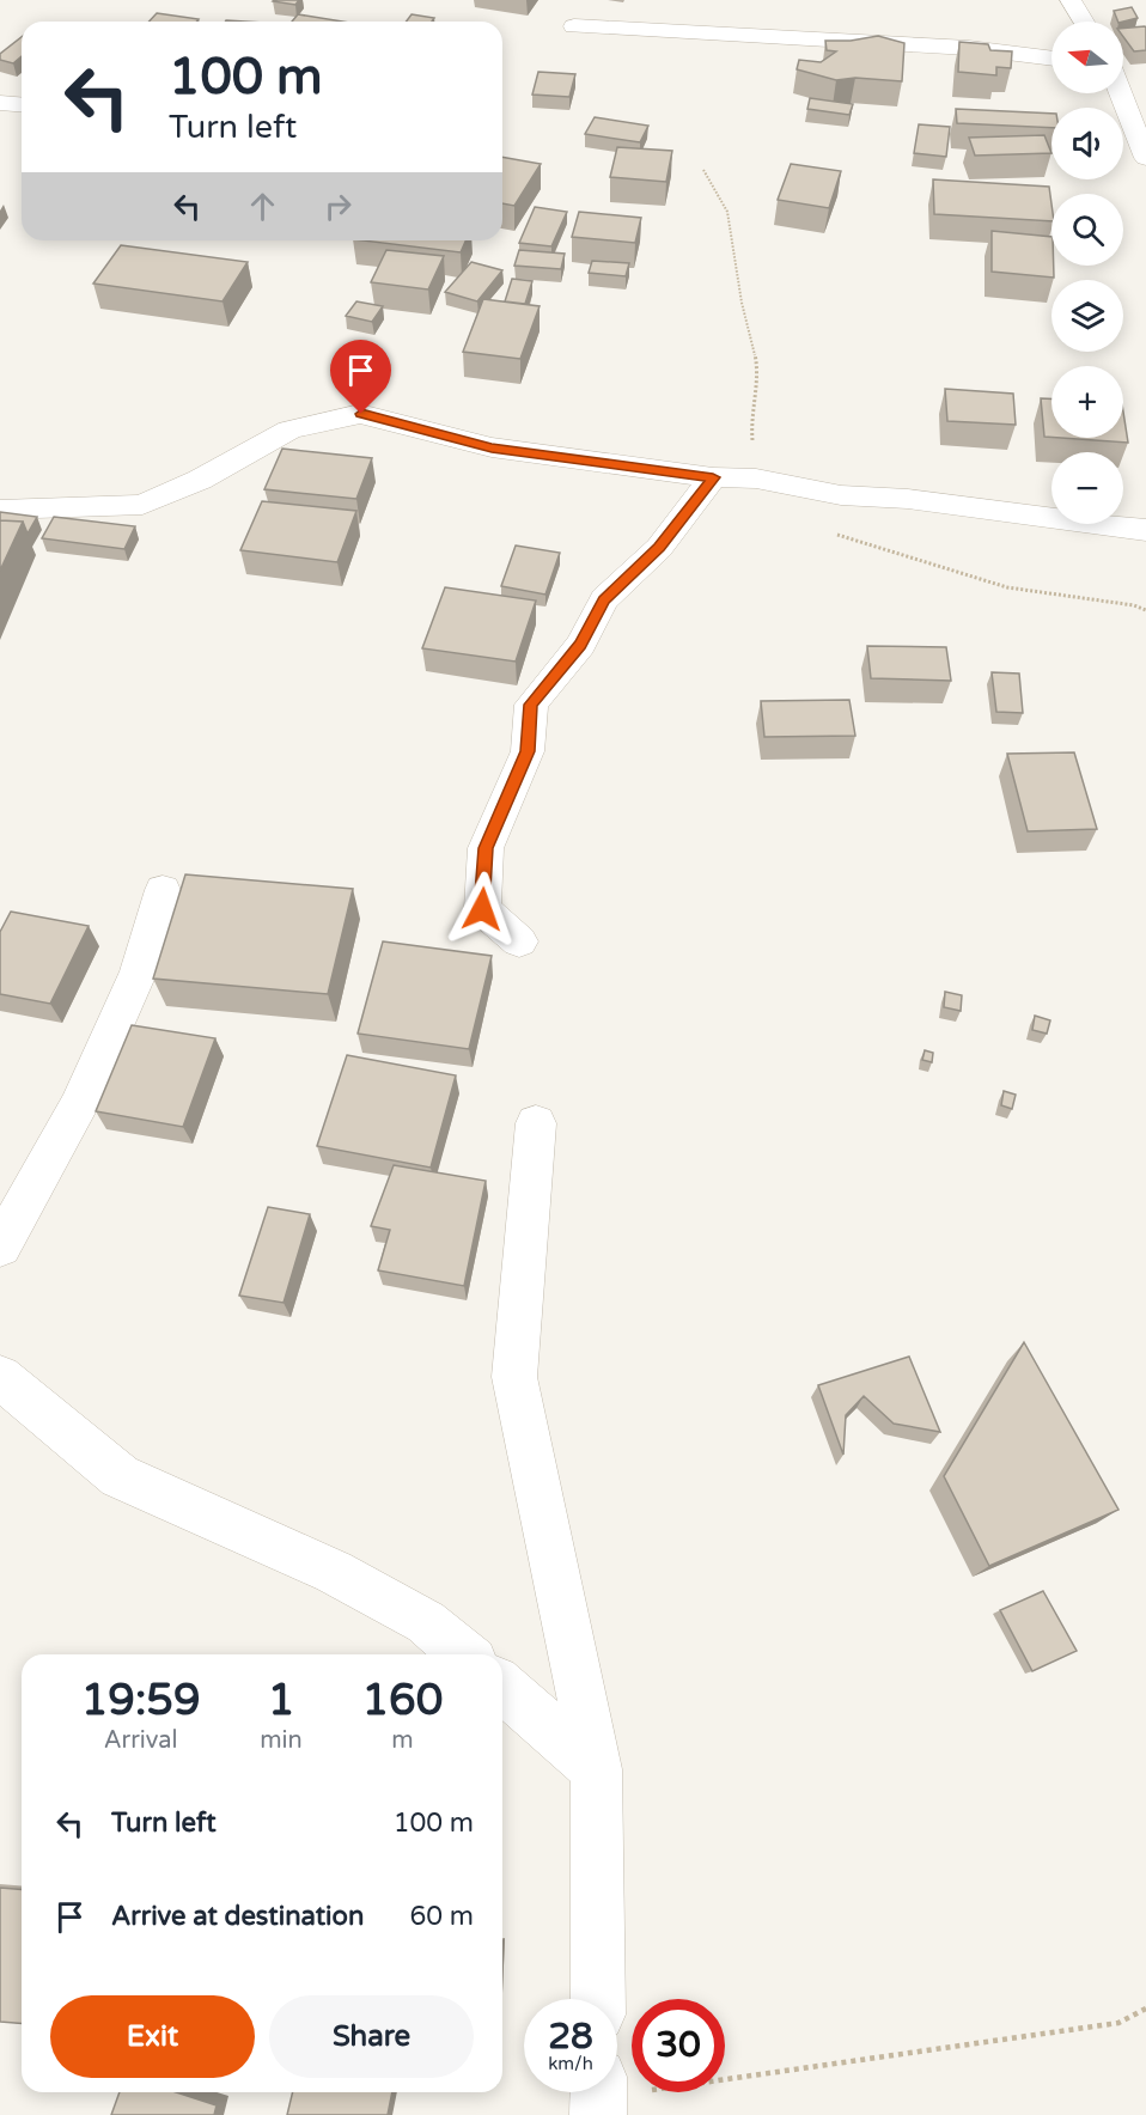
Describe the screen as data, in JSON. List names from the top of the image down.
{
  "north": "left",
  "page": {
    "map_buttons": ["+", "−"],
    "turn": ["100 m", "Turn left"],
    "eta": [
      "19:59",
      "Arrival",
      "1",
      "min",
      "160",
      "m"
    ],
    "list": [
      {
        "name": "Turn left",
        "value": "100 m"
      },
      {
        "name": "Arrive at destination",
        "value": "60 m"
      }
    ],
    "buttons": ["Exit", "Share"],
    "speed": "28 km/h",
    "limit": "30"
  }
}
